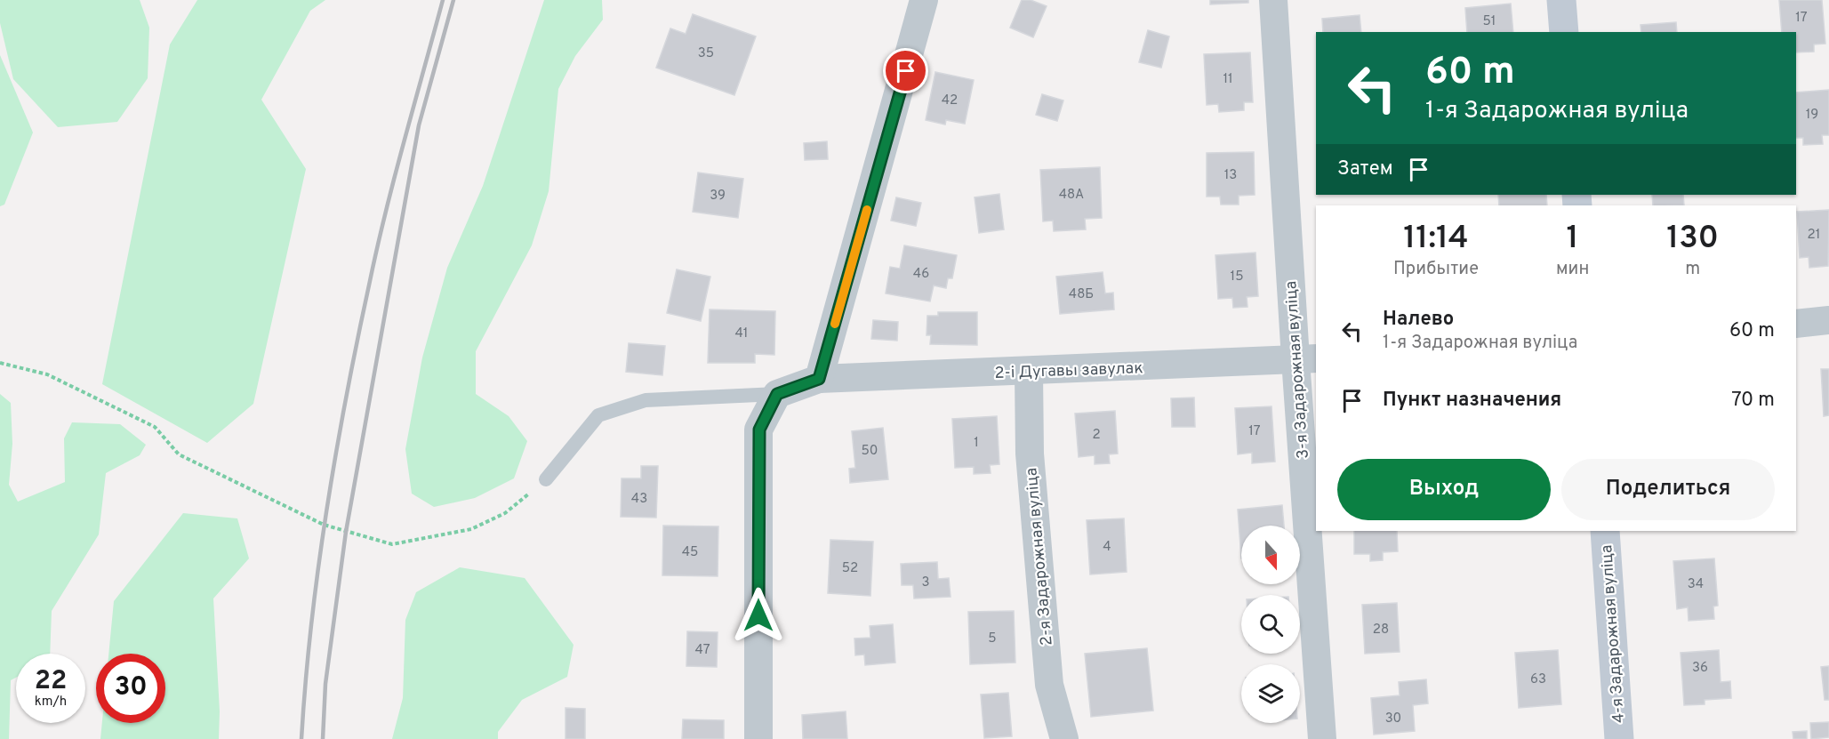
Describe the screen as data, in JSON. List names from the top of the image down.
{
  "streets": {
    "main road": ["4-я Задарожная вуліца"],
    "street": ["2-і Дугавы завулак", "3-я Задарожная вуліца", "2-я Задарожная вуліца"]
  },
  "crossings": [
    ["2-і Дугавы завулак", "3-я Задарожная вуліца"],
    ["2-і Дугавы завулак", "2-я Задарожная вуліца"]
  ],
  "house_numbers": [
    "17",
    "51",
    "35",
    "11",
    "42",
    "19",
    "13",
    "48А",
    "39",
    "21",
    "46",
    "15",
    "48Б",
    "41",
    "17",
    "2",
    "1",
    "50",
    "43",
    "4",
    "45",
    "52",
    "3",
    "34",
    "28",
    "5",
    "47",
    "36",
    "63",
    "30"
  ],
  "north": "bottom",
  "page": {
    "turn": ["60 m", "1-я Задарожная вуліца"],
    "then": "Затем",
    "eta": [
      "11:14",
      "Прибытие",
      "1",
      "мин",
      "130",
      "m"
    ],
    "list": [
      {
        "name": "Налево",
        "note": "1-я Задарожная вуліца",
        "value": "60 m"
      },
      {
        "name": "Пункт назначения",
        "value": "70 m"
      }
    ],
    "buttons": ["Выход", "Поделиться"],
    "speed": "22 km/h",
    "limit": "30"
  }
}
